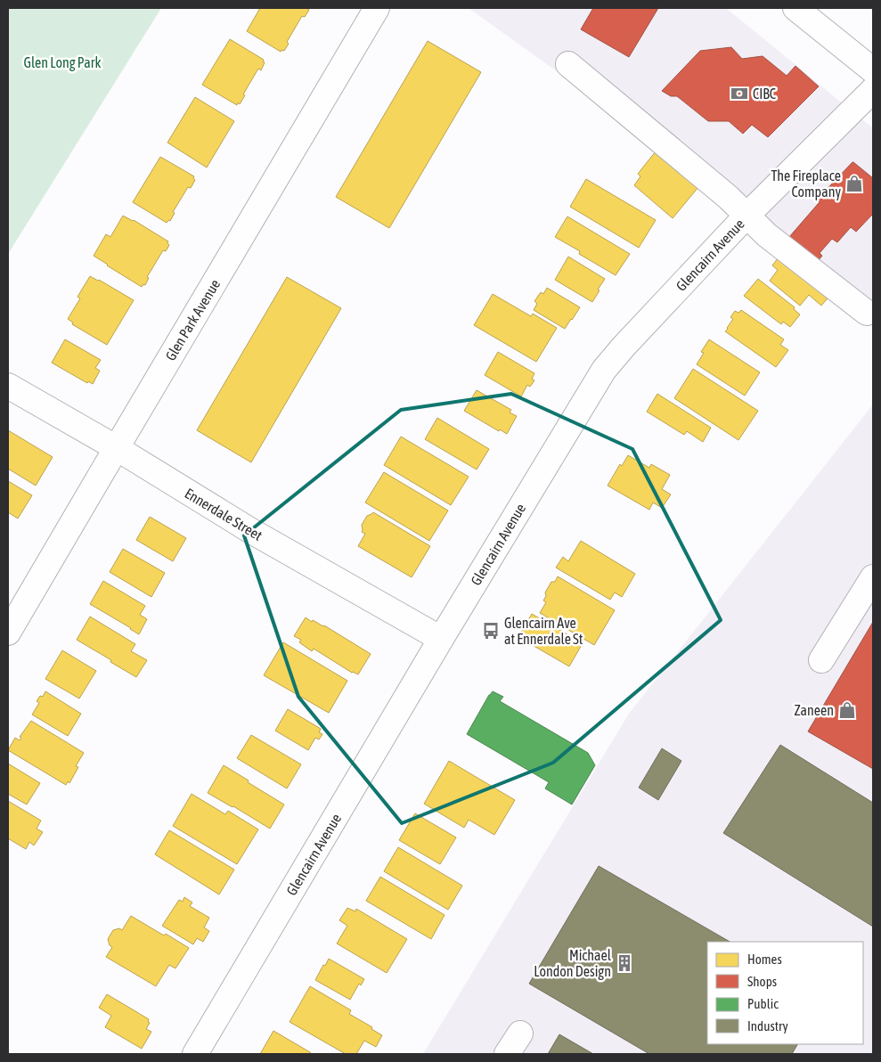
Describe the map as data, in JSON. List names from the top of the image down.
{
  "streets": {
    "street": ["Glencairn Avenue", "Glen Park Avenue", "Ennerdale Street"]
  },
  "crossings": [
    ["Glencairn Avenue", "Ennerdale Street"],
    ["Glen Park Avenue", "Ennerdale Street"]
  ],
  "parks": ["Glen Long Park"],
  "places": {
    "bank": ["CIBC"],
    "shop": ["The Fireplace Company", "Zaneen"],
    "bus stop": ["Glencairn Ave at Ennerdale St"],
    "building": ["Michael London Design"]
  },
  "legend": [
    "Homes",
    "Shops",
    "Public",
    "Industry"
  ]
}
